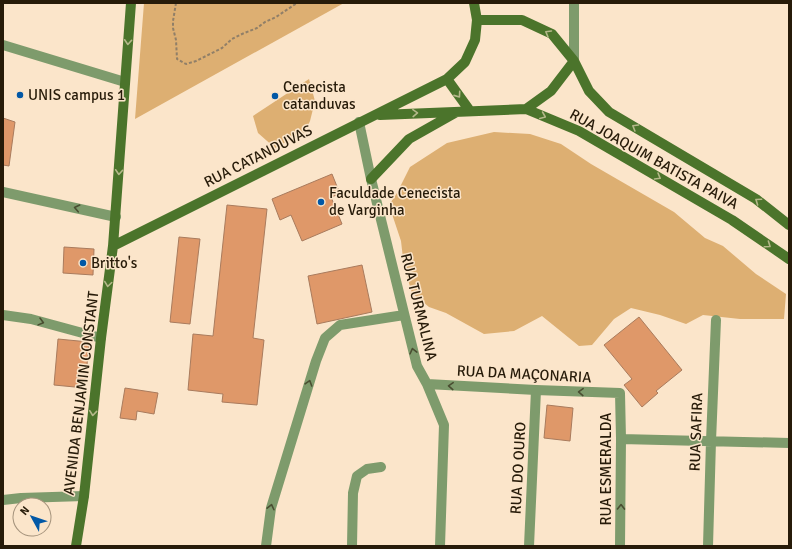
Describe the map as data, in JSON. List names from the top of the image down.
{
  "streets": {
    "main road": ["RUA CATANDUVAS", "RUA JOAQUIM BATISTA PAIVA", "AVENIDA BENJAMIN CONSTANT"],
    "street": [
      "RUA TURMALINA",
      "RUA DA MAÇONARIA",
      "RUA SAFIRA",
      "RUA DO OURO",
      "RUA ESMERALDA"
    ]
  },
  "crossings": [
    ["RUA CATANDUVAS", "RUA JOAQUIM BATISTA PAIVA"],
    ["RUA CATANDUVAS", "RUA TURMALINA"],
    ["RUA CATANDUVAS", "AVENIDA BENJAMIN CONSTANT"],
    ["RUA TURMALINA", "RUA DA MAÇONARIA"],
    ["RUA DA MAÇONARIA", "RUA DO OURO"],
    ["RUA DA MAÇONARIA", "RUA ESMERALDA"]
  ],
  "one_way": ["RUA DA MAÇONARIA", "AVENIDA BENJAMIN CONSTANT", "RUA ESMERALDA"],
  "places": [
    "UNIS campus 1",
    "Cenecista catanduvas",
    "Faculdade Cenecista de Varginha",
    "Britto's"
  ],
  "north": "top left"
}
